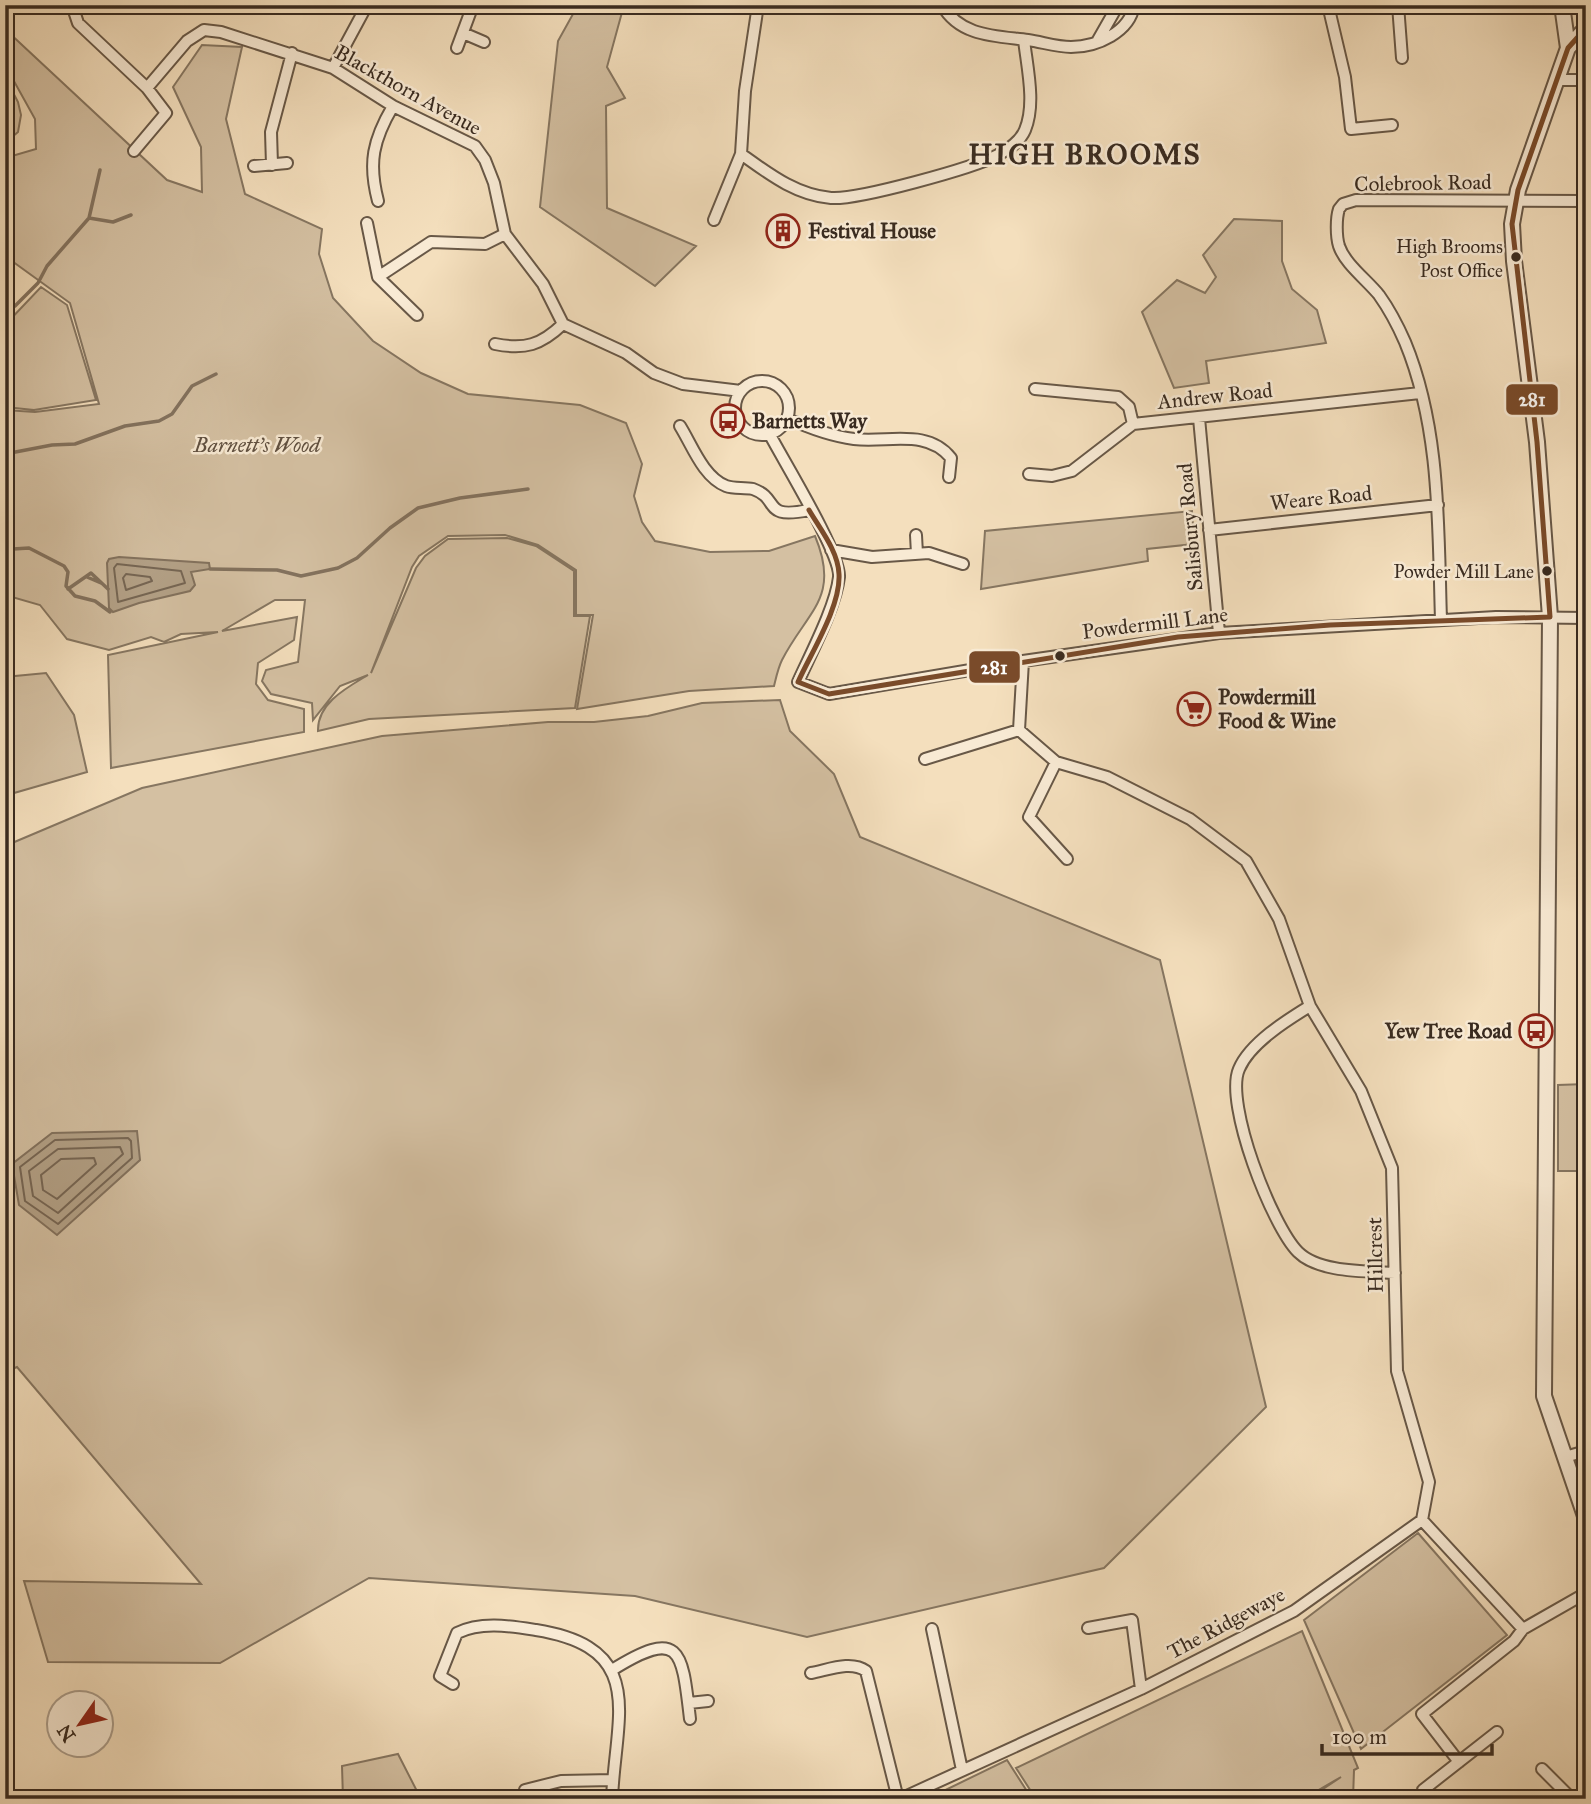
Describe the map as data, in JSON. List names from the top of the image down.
{
  "streets": {
    "street": [
      "Blackthorn Avenue",
      "Colebrook Road",
      "Andrew Road",
      "Weare Road",
      "Salisbury Road",
      "Powdermill Lane",
      "Hillcrest",
      "The Ridgewaye"
    ]
  },
  "crossings": [
    ["Colebrook Road", "Andrew Road"],
    ["Andrew Road", "Salisbury Road"],
    ["Weare Road", "Salisbury Road"],
    ["Salisbury Road", "Powdermill Lane"],
    ["Hillcrest", "The Ridgewaye"]
  ],
  "districts": ["HIGH BROOMS"],
  "parks": ["Barnett's Wood"],
  "places": {
    "building": ["Festival House"],
    "other": ["High Brooms Post Office", "Powder Mill Lane"],
    "bus stop": ["Barnetts Way", "Yew Tree Road"],
    "supermarket": ["Powdermill Food & Wine"]
  },
  "lines": ["transit line 281"],
  "scale_bar": "100 m",
  "north": "bottom left"
}
